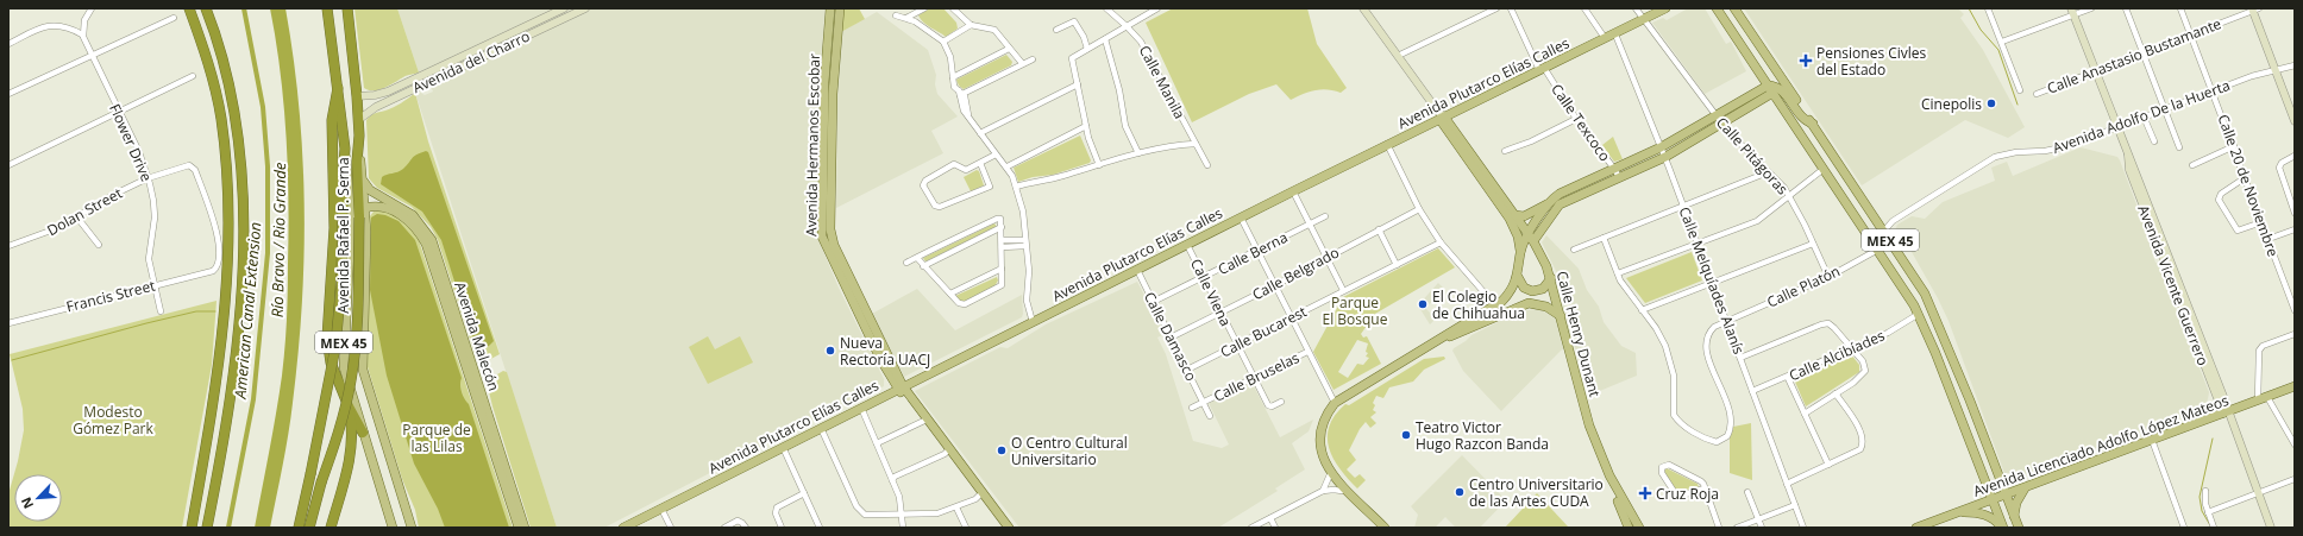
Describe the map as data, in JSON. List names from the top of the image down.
{
  "streets": {
    "highway": ["Avenida Rafael P. Serna", "MEX 45"],
    "main road": [
      "Avenida Plutarco Elías Calles",
      "Avenida Hermanos Escobar",
      "Calle Henry Dunant",
      "Avenida Malecón",
      "Avenida Licenciado Adolfo López Mateos"
    ],
    "street": [
      "Calle Anastasio Bustamante",
      "Avenida del Charro",
      "Calle Manila",
      "Avenida Adolfo De la Huerta",
      "Calle Texcoco",
      "Flower Drive",
      "Calle Pitágoras",
      "Calle 20 de Noviembre",
      "Dolan Street",
      "Calle Berna",
      "Calle Belgrado",
      "Calle Melquíades Alanís",
      "Avenida Vicente Guerrero",
      "Calle Platón",
      "Calle Viena",
      "Francis Street",
      "Calle Bucarest",
      "Calle Damasco",
      "Calle Alcibíades",
      "Calle Bruselas"
    ]
  },
  "crossings": [
    ["Calle Anastasio Bustamante", "Calle 20 de Noviembre"],
    ["Calle Anastasio Bustamante", "Avenida Vicente Guerrero"],
    ["Avenida del Charro", "MEX 45"],
    ["Avenida Plutarco Elías Calles", "Calle Texcoco"],
    ["Avenida Plutarco Elías Calles", "Avenida Hermanos Escobar"],
    ["Avenida Plutarco Elías Calles", "Calle Pitágoras"],
    ["Avenida Plutarco Elías Calles", "Calle Melquíades Alanís"],
    ["Avenida Plutarco Elías Calles", "Calle Viena"],
    ["Avenida Plutarco Elías Calles", "Calle Henry Dunant"],
    ["Avenida Plutarco Elías Calles", "Calle Damasco"],
    ["Avenida Adolfo De la Huerta", "Calle 20 de Noviembre"],
    ["Avenida Adolfo De la Huerta", "MEX 45"],
    ["Avenida Adolfo De la Huerta", "Avenida Vicente Guerrero"],
    ["Avenida Adolfo De la Huerta", "Calle Platón"],
    ["Flower Drive", "Dolan Street"],
    ["Flower Drive", "Francis Street"],
    ["Calle Pitágoras", "Calle Platón"],
    ["Dolan Street", "Francis Street"],
    ["Avenida Rafael P. Serna", "MEX 45"],
    ["MEX 45", "Calle Platón"],
    ["MEX 45", "Avenida Malecón"],
    ["MEX 45", "Calle Alcibíades"],
    ["MEX 45", "Avenida Licenciado Adolfo López Mateos"],
    ["Calle Berna", "Calle Viena"],
    ["Calle Berna", "Calle Damasco"],
    ["Calle Belgrado", "Calle Viena"],
    ["Calle Belgrado", "Calle Damasco"],
    ["Calle Melquíades Alanís", "Calle Platón"],
    ["Calle Melquíades Alanís", "Calle Alcibíades"],
    ["Avenida Vicente Guerrero", "Avenida Licenciado Adolfo López Mateos"],
    ["Calle Viena", "Calle Bucarest"],
    ["Calle Viena", "Calle Bruselas"],
    ["Calle Bucarest", "Calle Damasco"],
    ["Calle Damasco", "Calle Bruselas"]
  ],
  "water": ["Río Bravo / Rio Grande", "American Canal Extension"],
  "parks": ["Parque El Bosque", "Modesto Gómez Park", "Parque de las Lilas"],
  "places": {
    "health": ["Pensiones Civles del Estado", "Cruz Roja"],
    "other": [
      "Cinepolis",
      "El Colegio de Chihuahua",
      "Nueva Rectoría UACJ",
      "Teatro Victor Hugo Razcon Banda",
      "O Centro Cultural Universitario",
      "Centro Universitario de las Artes CUDA"
    ]
  },
  "north": "bottom left"
}
